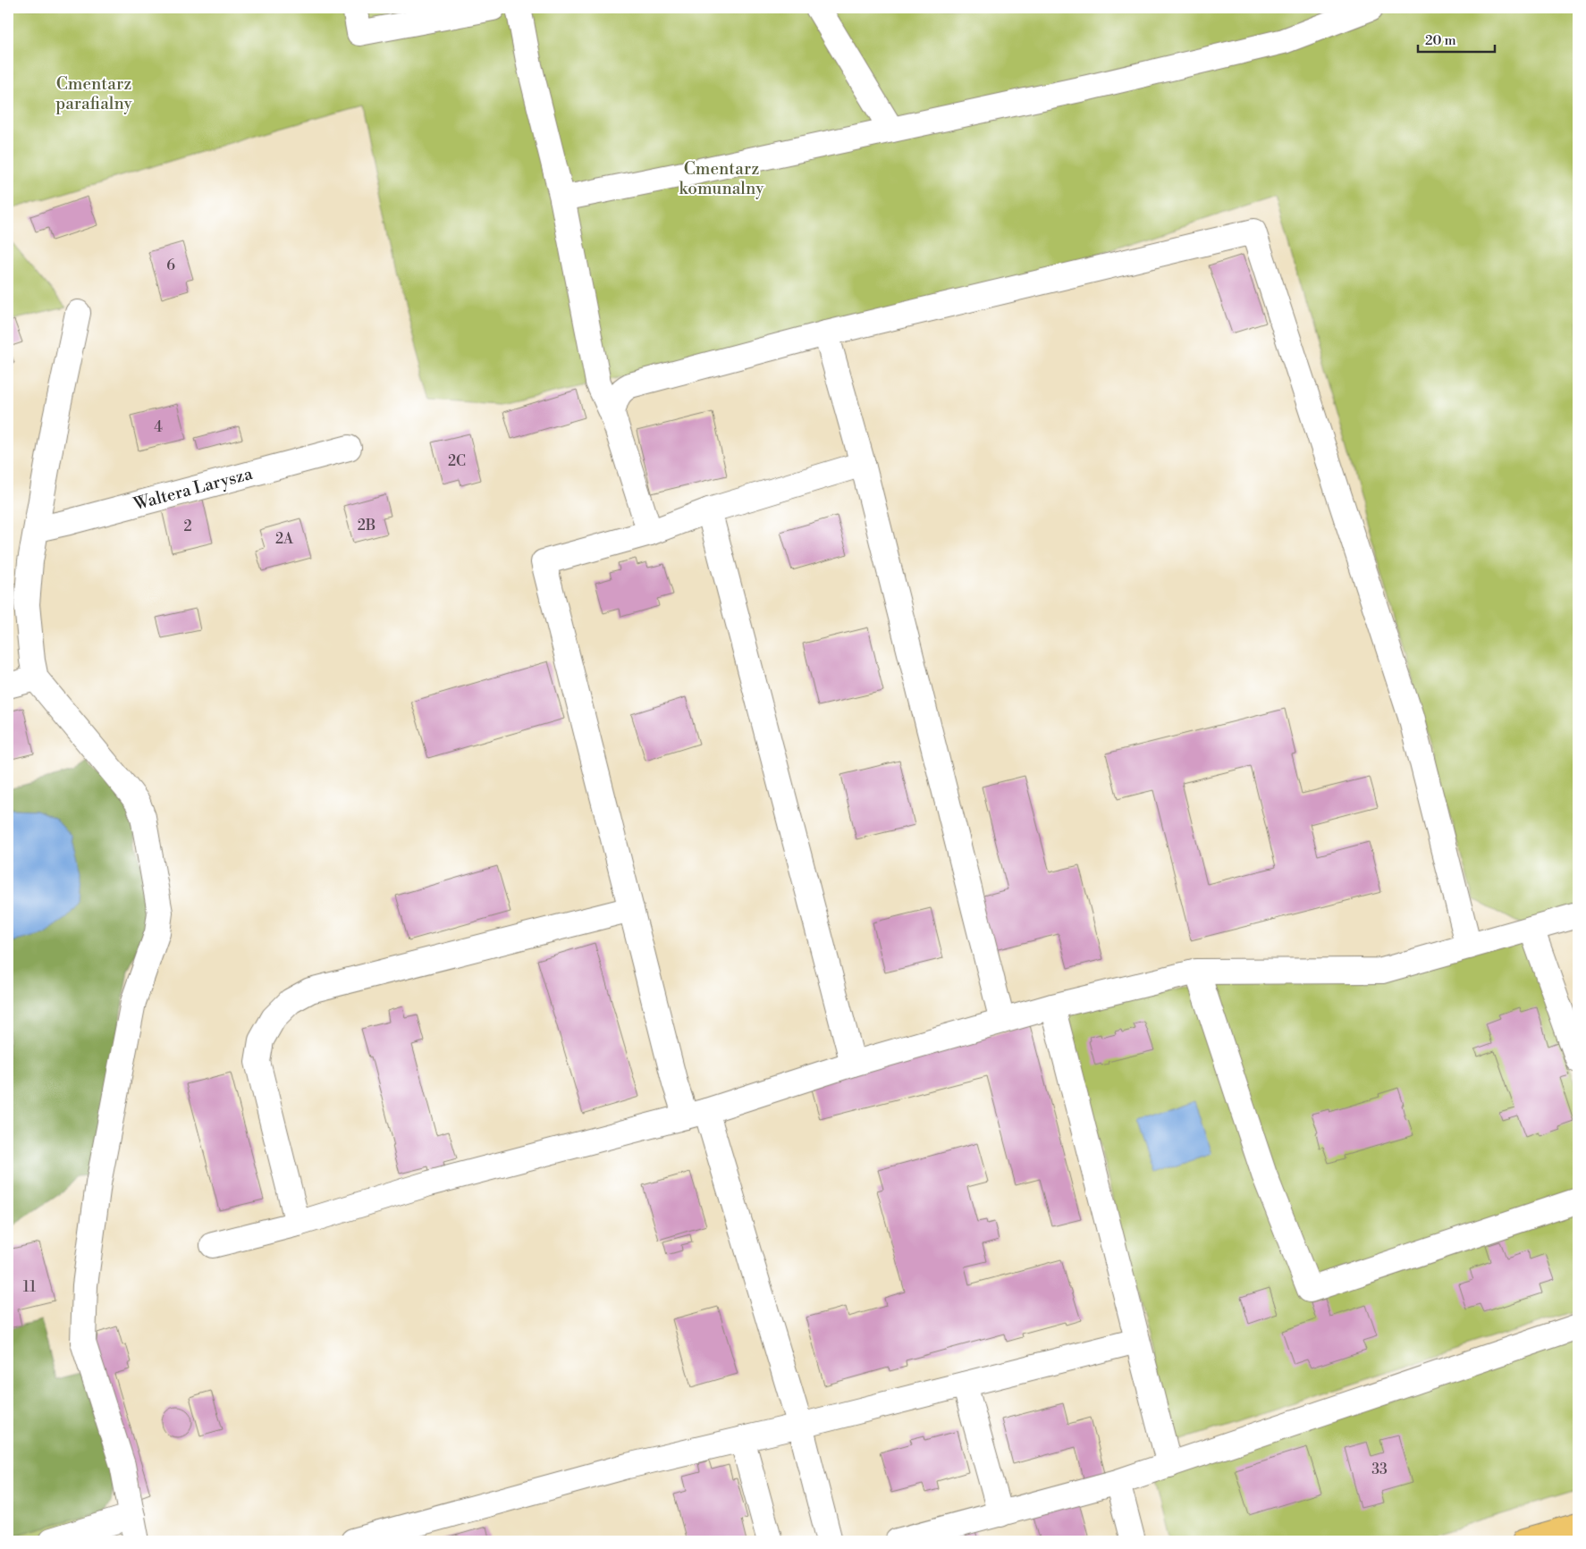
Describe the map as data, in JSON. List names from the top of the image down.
{
  "streets": {
    "street": ["Waltera Larysza"]
  },
  "parks": ["Cmentarz parafialny", "Cmentarz komunalny"],
  "house_numbers": [
    "6",
    "4",
    "2C",
    "2B",
    "2",
    "2A",
    "11",
    "33"
  ],
  "scale_bar": "20 m"
}
